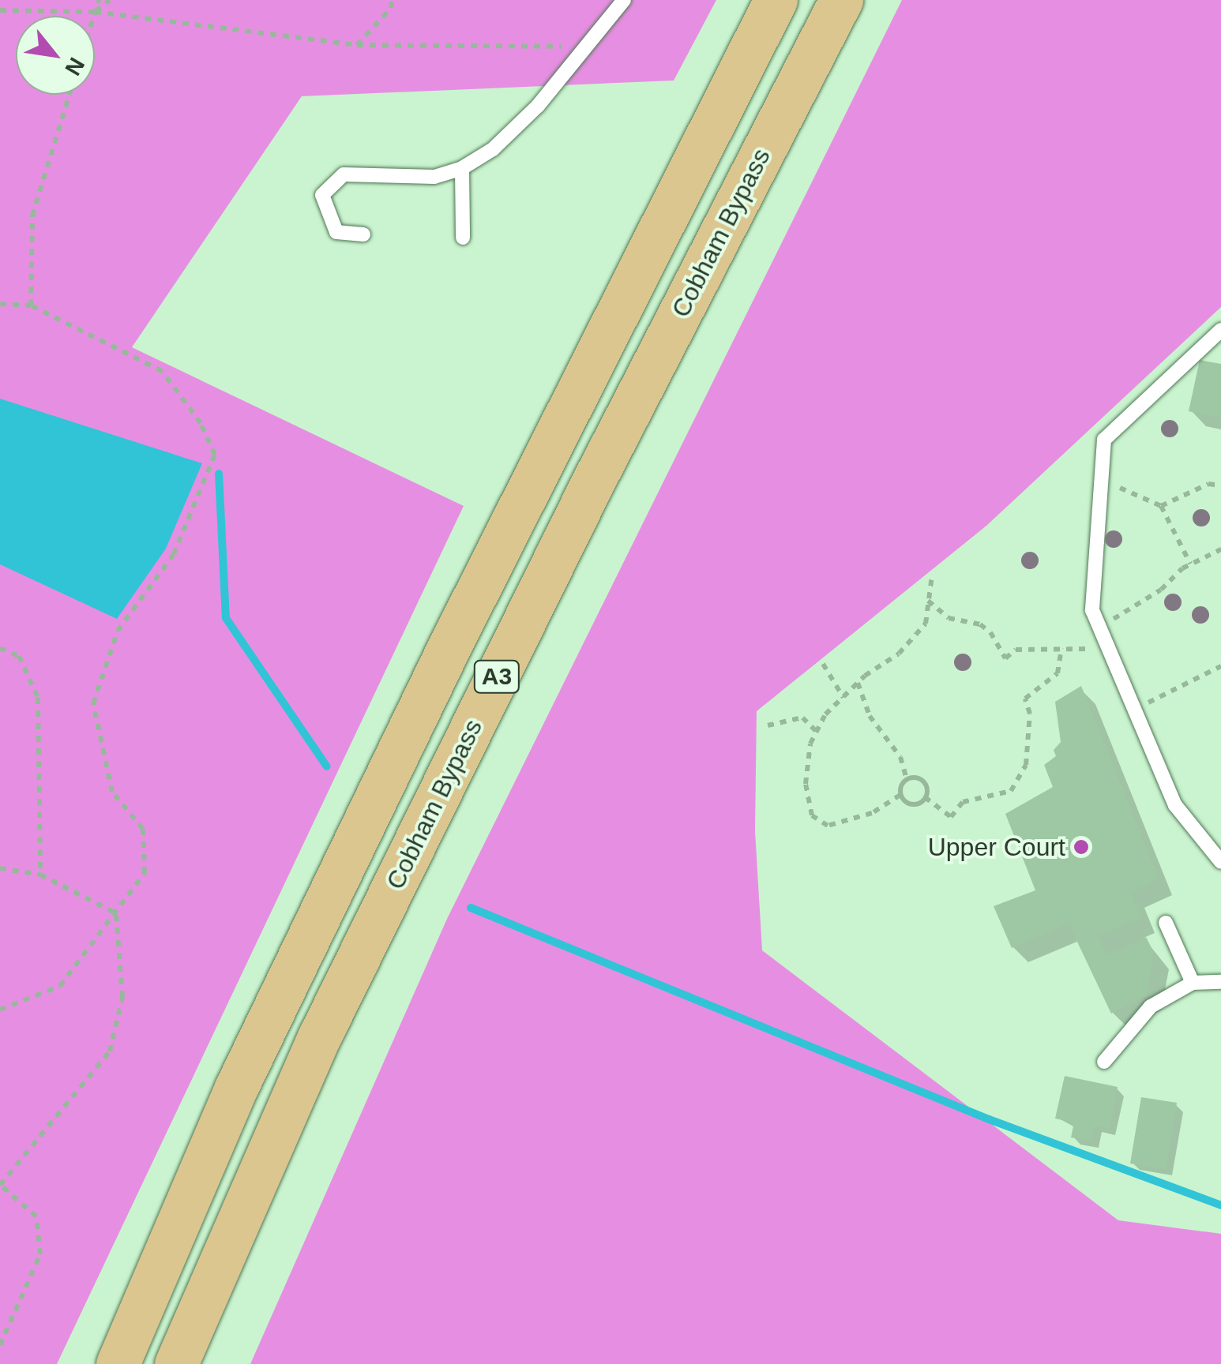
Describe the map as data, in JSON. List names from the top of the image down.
{
  "streets": {
    "highway": ["Cobham Bypass", "A3"]
  },
  "places": ["Upper Court"],
  "north": "bottom right"
}
